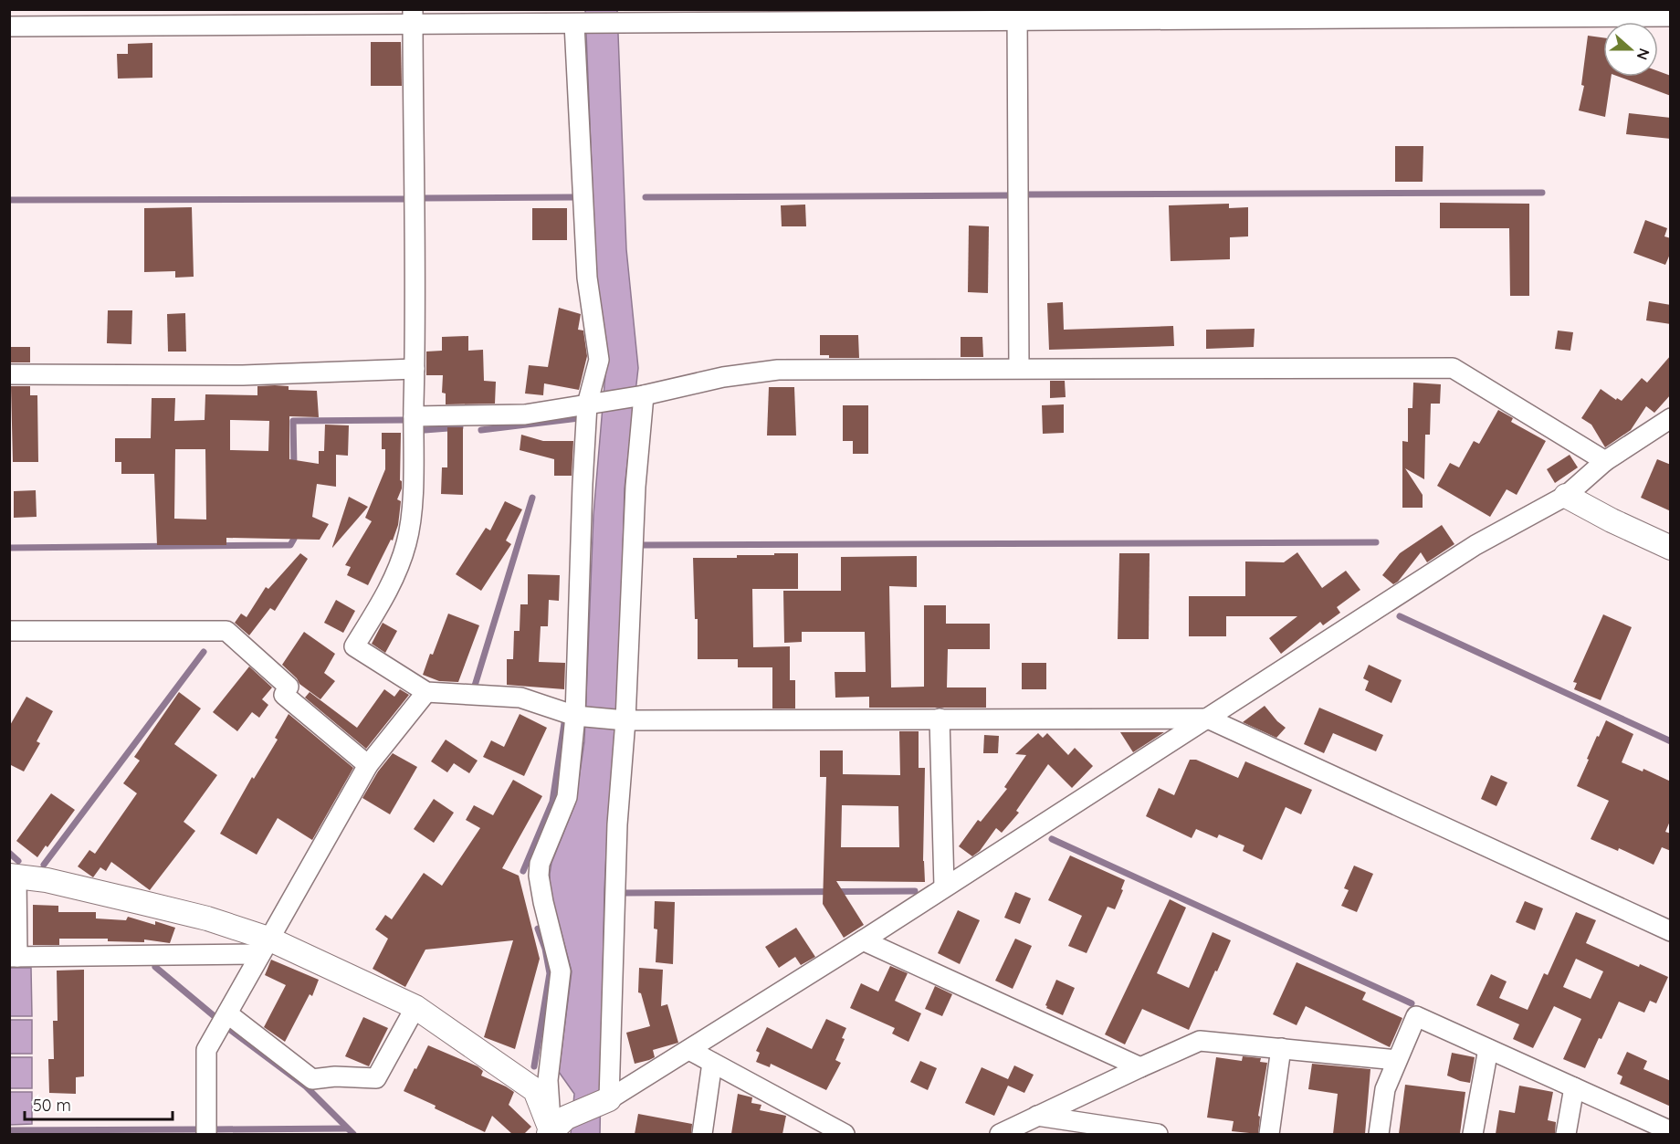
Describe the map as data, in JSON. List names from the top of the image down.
{
  "scale_bar": "50 m",
  "north": "right"
}
